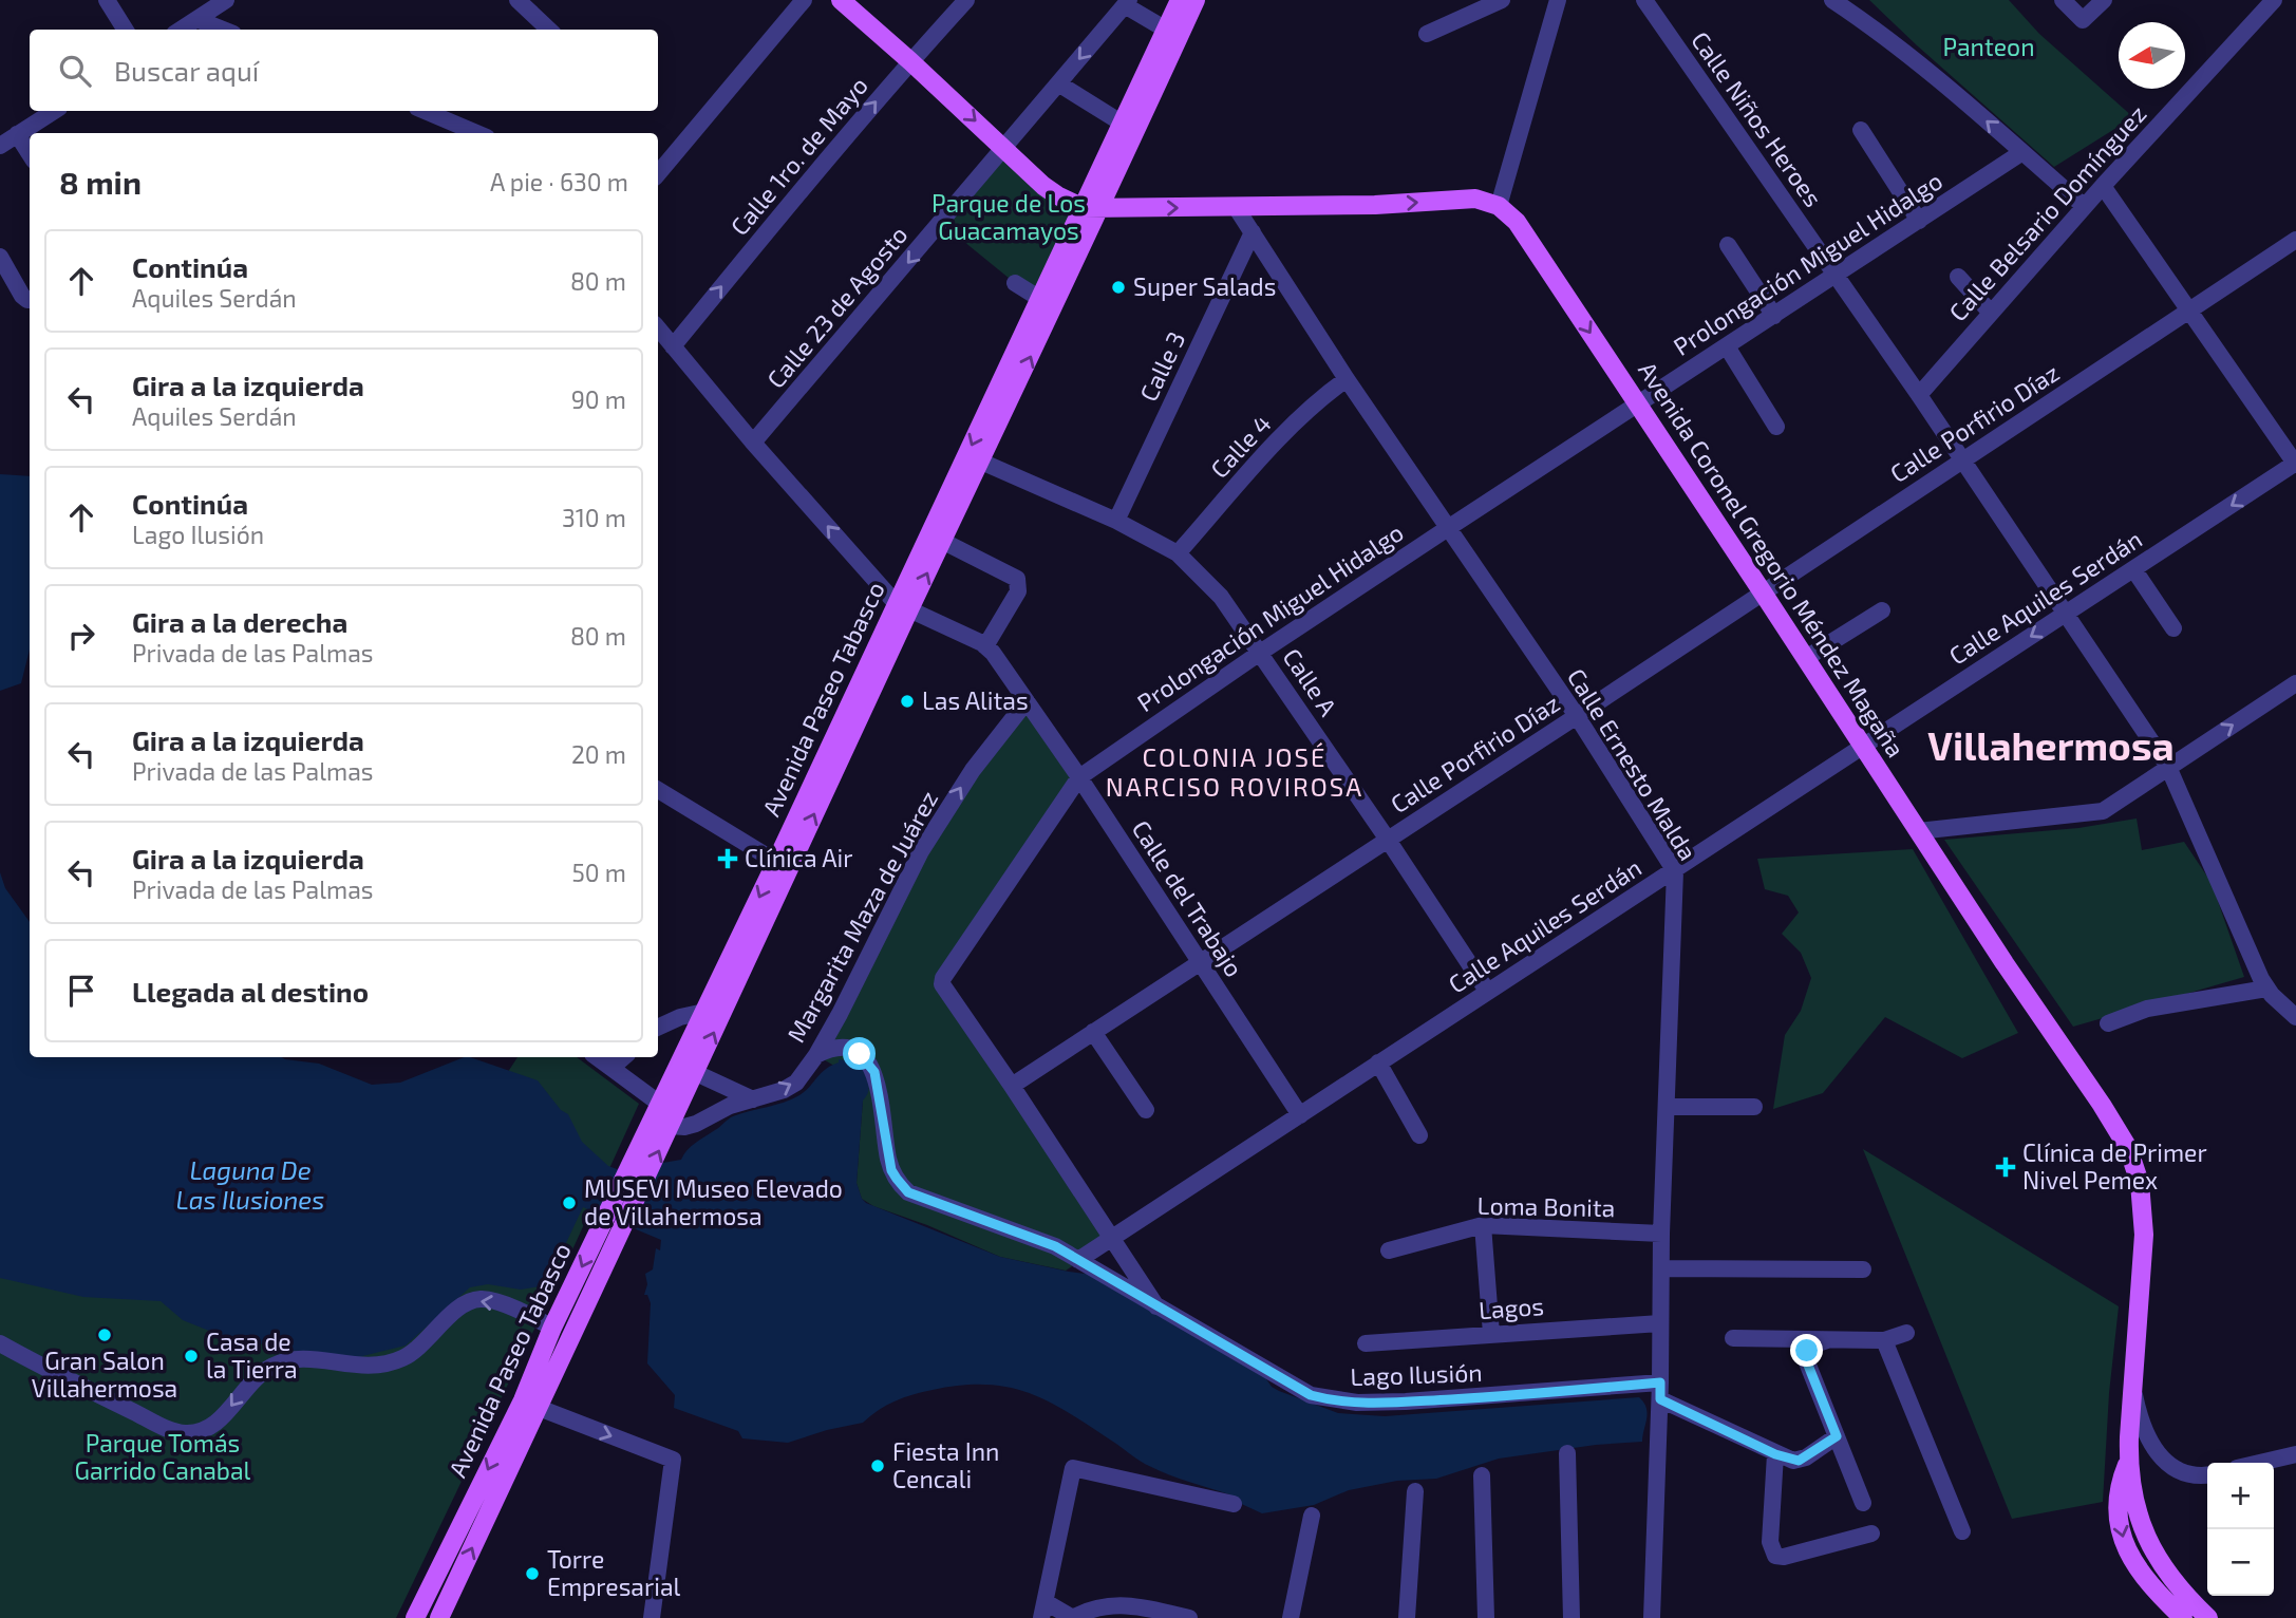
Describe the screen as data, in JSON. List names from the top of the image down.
{
  "streets": {
    "main road": ["Avenida Coronel Gregorio Méndez Magaña", "Avenida Paseo Tabasco"],
    "street": [
      "Calle Niños Heroes",
      "Calle 1ro. de Mayo",
      "Calle Belsario Domínguez",
      "Prolongación Miguel Hidalgo",
      "Calle 23 de Agosto",
      "Calle 3",
      "Calle Porfirio Díaz",
      "Calle 4",
      "Calle Aquiles Serdán",
      "Calle A",
      "Calle Ernesto Malda",
      "Calle del Trabajo",
      "Margarita Maza de Juárez",
      "Loma Bonita",
      "Lagos",
      "Lago Ilusión"
    ]
  },
  "crossings": [
    ["Calle Niños Heroes", "Calle Belsario Domínguez"],
    ["Calle Niños Heroes", "Prolongación Miguel Hidalgo"],
    ["Calle Niños Heroes", "Calle Porfirio Díaz"],
    ["Calle Niños Heroes", "Calle Aquiles Serdán"],
    ["Prolongación Miguel Hidalgo", "Calle Porfirio Díaz"],
    ["Prolongación Miguel Hidalgo", "Avenida Coronel Gregorio Méndez Magaña"],
    ["Prolongación Miguel Hidalgo", "Calle Aquiles Serdán"],
    ["Prolongación Miguel Hidalgo", "Calle A"],
    ["Prolongación Miguel Hidalgo", "Calle Ernesto Malda"],
    ["Prolongación Miguel Hidalgo", "Calle del Trabajo"],
    ["Prolongación Miguel Hidalgo", "Lago Ilusión"],
    ["Calle 3", "Calle A"],
    ["Calle 3", "Calle Ernesto Malda"],
    ["Calle Porfirio Díaz", "Avenida Coronel Gregorio Méndez Magaña"],
    ["Calle Porfirio Díaz", "Calle A"],
    ["Calle Porfirio Díaz", "Calle Ernesto Malda"],
    ["Calle Porfirio Díaz", "Calle del Trabajo"],
    ["Calle 4", "Calle A"],
    ["Calle 4", "Calle Ernesto Malda"],
    ["Avenida Coronel Gregorio Méndez Magaña", "Calle Aquiles Serdán"],
    ["Calle Aquiles Serdán", "Calle A"],
    ["Calle Aquiles Serdán", "Calle Ernesto Malda"],
    ["Calle Aquiles Serdán", "Calle del Trabajo"],
    ["Calle Aquiles Serdán", "Lago Ilusión"],
    ["Calle A", "Avenida Paseo Tabasco"],
    ["Avenida Paseo Tabasco", "Calle del Trabajo"],
    ["Avenida Paseo Tabasco", "Margarita Maza de Juárez"],
    ["Calle Ernesto Malda", "Loma Bonita"],
    ["Calle Ernesto Malda", "Lagos"],
    ["Calle Ernesto Malda", "Lago Ilusión"],
    ["Calle del Trabajo", "Margarita Maza de Juárez"],
    ["Margarita Maza de Juárez", "Lago Ilusión"]
  ],
  "one_way": ["Calle 23 de Agosto", "Margarita Maza de Juárez"],
  "districts": ["Villahermosa", "COLONIA JOSÉ NARCISO ROVIROSA"],
  "water": ["Laguna De Las Ilusiones"],
  "parks": ["Panteon", "Parque de Los Guacamayos", "Parque Tomás Garrido Canabal"],
  "places": {
    "other": [
      "Super Salads",
      "Las Alitas",
      "MUSEVI Museo Elevado de Villahermosa",
      "Gran Salon Villahermosa",
      "Casa de la Tierra",
      "Fiesta Inn Cencali",
      "Torre Empresarial"
    ],
    "health": ["Clínica Air", "Clínica de Primer Nivel Pemex"]
  },
  "north": "left",
  "page": {
    "search": "Buscar aquí",
    "heading": ["8 min", "A pie · 630 m"],
    "list": [
      ["Continúa", "Aquiles Serdán", "80 m"],
      ["Gira a la izquierda", "Aquiles Serdán", "90 m"],
      ["Continúa", "Lago Ilusión", "310 m"],
      ["Gira a la derecha", "Privada de las Palmas", "80 m"],
      ["Gira a la izquierda", "Privada de las Palmas", "20 m"],
      ["Gira a la izquierda", "Privada de las Palmas", "50 m"],
      "Llegada al destino"
    ],
    "map_buttons": ["+", "−"]
  }
}
